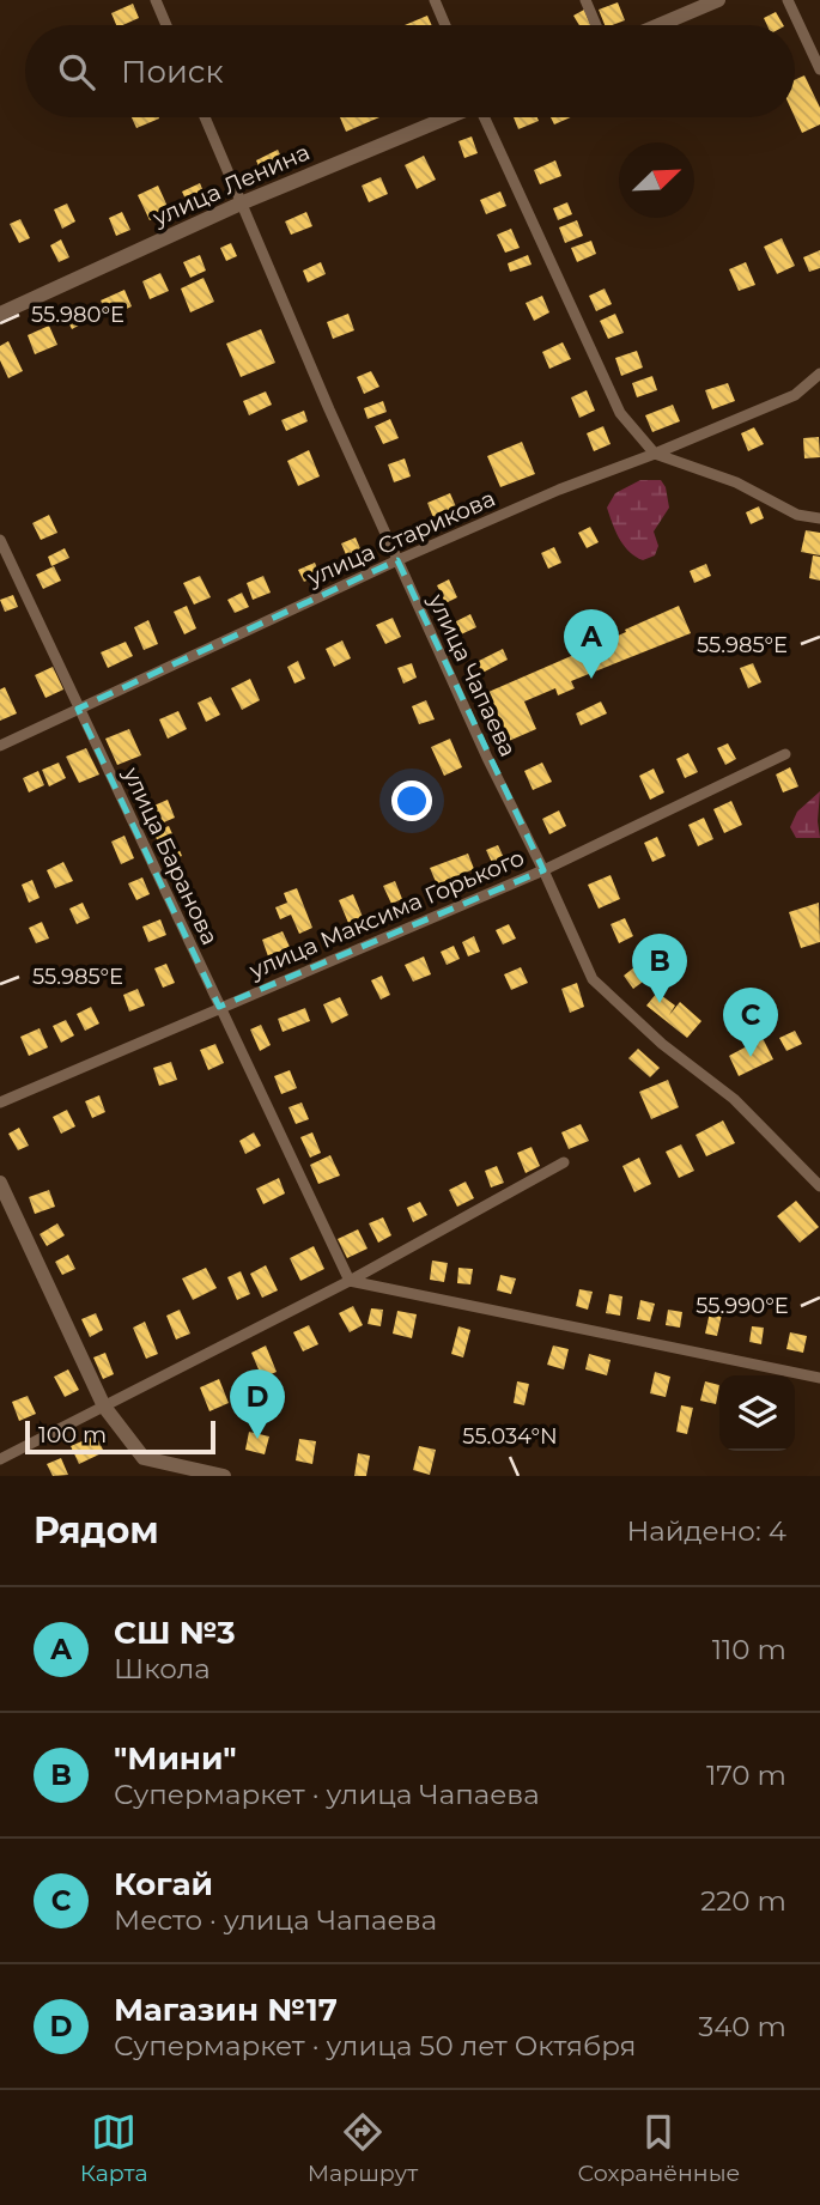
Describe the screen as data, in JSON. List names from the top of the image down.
{
  "streets": {
    "street": [
      "улица Ленина",
      "улица Старикова",
      "улица Чапаева",
      "улица Баранова",
      "улица Максима Горького"
    ]
  },
  "crossings": [
    ["улица Ленина", "улица Чапаева"],
    ["улица Старикова", "улица Чапаева"],
    ["улица Старикова", "улица Баранова"],
    ["улица Чапаева", "улица Максима Горького"],
    ["улица Баранова", "улица Максима Горького"]
  ],
  "scale_bar": "100 m",
  "north": "top right",
  "page": {
    "search": "Поиск",
    "pins": [
      "A",
      "B",
      "C",
      "D"
    ],
    "scale": "100 m",
    "heading": ["Рядом", "Найдено: 4"],
    "list": [
      {
        "mark": "A",
        "name": "СШ №3",
        "note": "Школа",
        "value": "110 m"
      },
      {
        "mark": "B",
        "name": "\"Мини\"",
        "note": "Супермаркет · улица Чапаева",
        "value": "170 m"
      },
      {
        "mark": "C",
        "name": "Когай",
        "note": "Место · улица Чапаева",
        "value": "220 m"
      },
      {
        "mark": "D",
        "name": "Магазин №17",
        "note": "Супермаркет · улица 50 лет Октября",
        "value": "340 m"
      }
    ],
    "nav": ["Карта", "Маршрут", "Сохранённые"]
  },
  "coordinates": [
    "55.980°E",
    "55.985°E",
    "55.990°E",
    "55.034°N"
  ]
}
